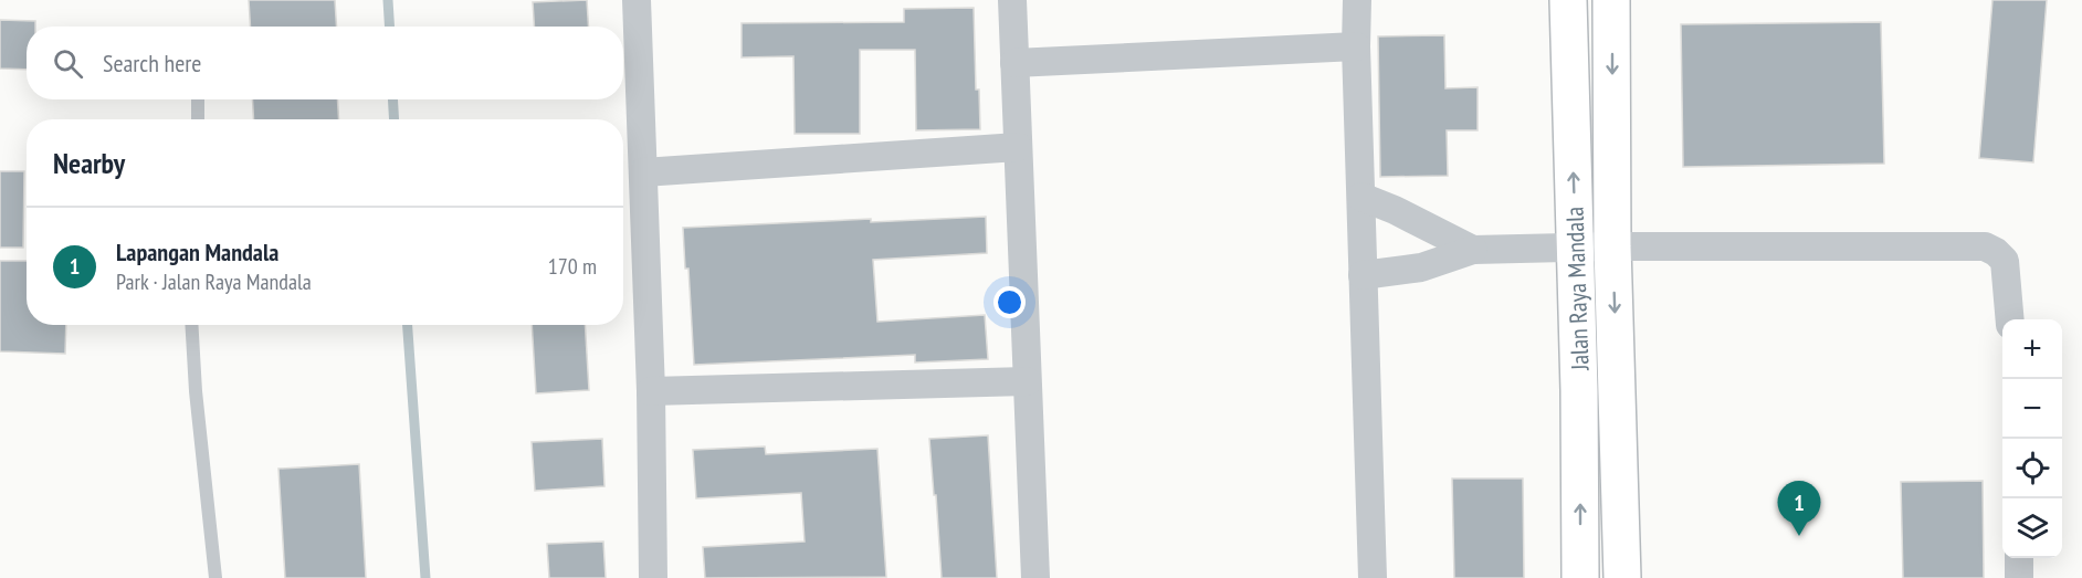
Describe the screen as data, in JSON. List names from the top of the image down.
{
  "streets": {
    "highway": ["Jalan Raya Mandala"]
  },
  "page": {
    "search": "Search here",
    "heading": "Nearby",
    "list": [
      {
        "mark": "1",
        "name": "Lapangan Mandala",
        "note": "Park · Jalan Raya Mandala",
        "value": "170 m"
      }
    ],
    "map_buttons": ["+", "−"],
    "pins": "1"
  }
}
